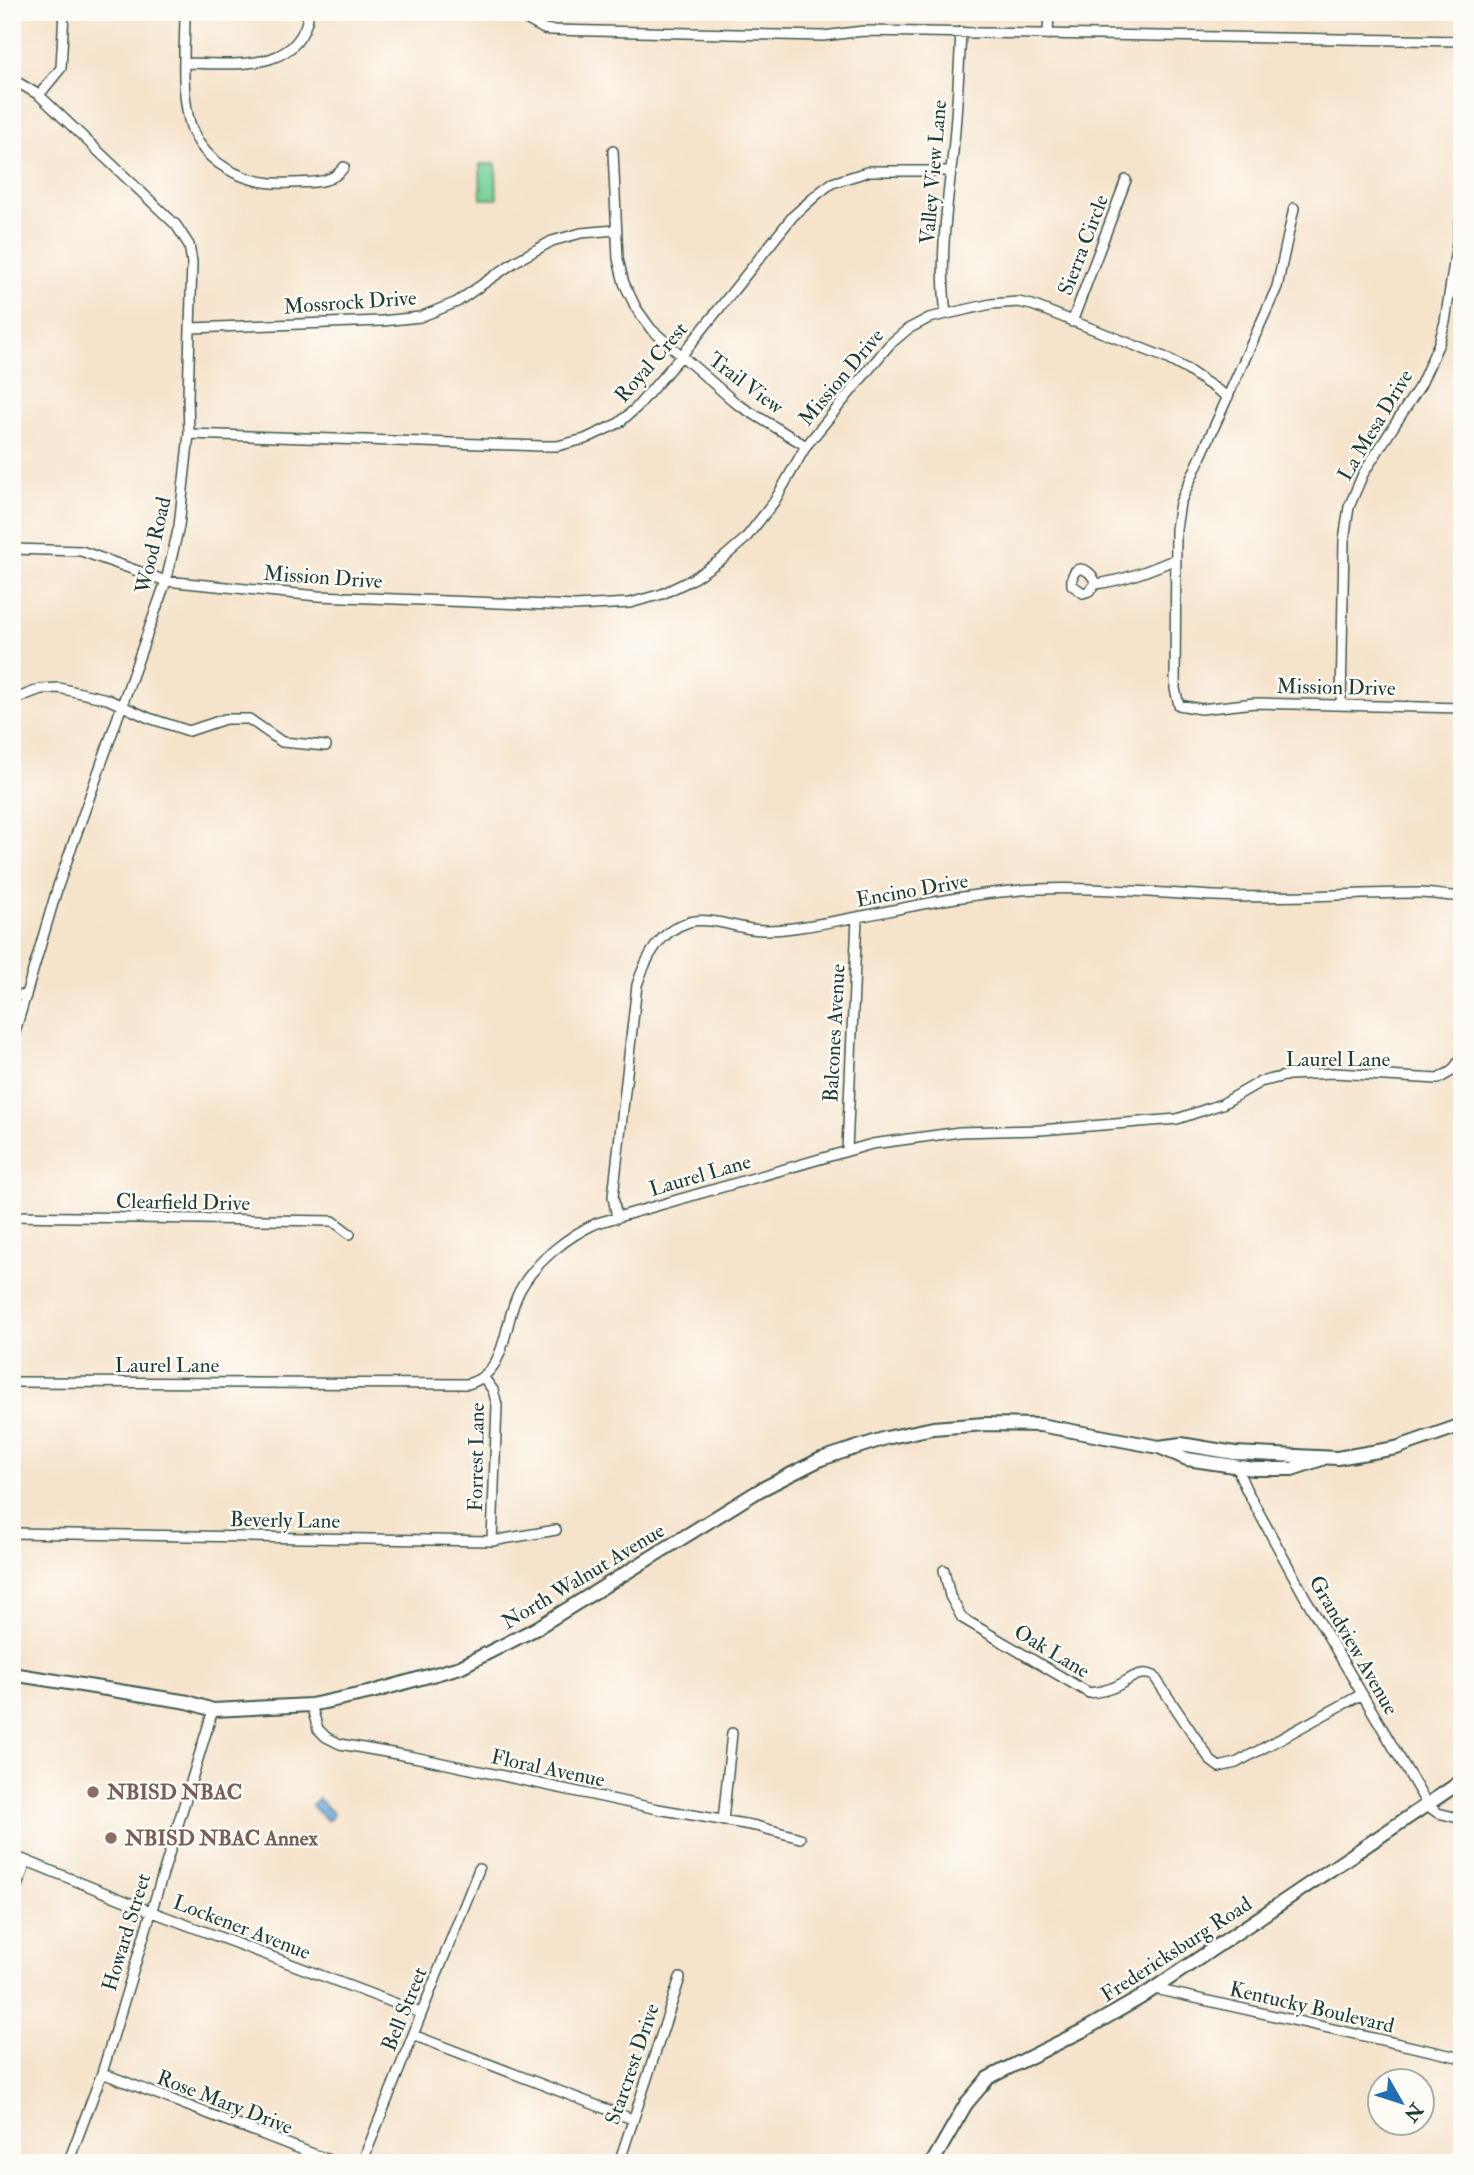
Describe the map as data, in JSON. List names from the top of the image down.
{
  "streets": {
    "main road": ["North Walnut Avenue", "Fredericksburg Road"],
    "street": [
      "Valley View Lane",
      "Sierra Circle",
      "Mossrock Drive",
      "Royal Crest",
      "Mission Drive",
      "Trail View",
      "La Mesa Drive",
      "Wood Road",
      "Encino Drive",
      "Balcones Avenue",
      "Laurel Lane",
      "Clearfield Drive",
      "Forrest Lane",
      "Beverly Lane",
      "Grandview Avenue",
      "Oak Lane",
      "Floral Avenue",
      "Lockener Avenue",
      "Howard Street",
      "Kentucky Boulevard",
      "Bell Street",
      "Starcrest Drive",
      "Rose Mary Drive"
    ]
  },
  "crossings": [
    ["Valley View Lane", "Royal Crest"],
    ["Valley View Lane", "Mission Drive"],
    ["Sierra Circle", "Mission Drive"],
    ["Mossrock Drive", "Trail View"],
    ["Mossrock Drive", "Wood Road"],
    ["Royal Crest", "Trail View"],
    ["Royal Crest", "Wood Road"],
    ["Mission Drive", "Trail View"],
    ["Mission Drive", "La Mesa Drive"],
    ["Mission Drive", "Wood Road"],
    ["Encino Drive", "Balcones Avenue"],
    ["Encino Drive", "Laurel Lane"],
    ["Balcones Avenue", "Laurel Lane"],
    ["Laurel Lane", "Forrest Lane"],
    ["Forrest Lane", "Beverly Lane"],
    ["North Walnut Avenue", "Grandview Avenue"],
    ["North Walnut Avenue", "Floral Avenue"],
    ["North Walnut Avenue", "Howard Street"],
    ["Grandview Avenue", "Oak Lane"],
    ["Grandview Avenue", "Fredericksburg Road"],
    ["Lockener Avenue", "Howard Street"],
    ["Lockener Avenue", "Bell Street"],
    ["Howard Street", "Rose Mary Drive"],
    ["Fredericksburg Road", "Kentucky Boulevard"]
  ],
  "places": ["NBISD NBAC", "NBISD NBAC Annex"],
  "north": "bottom right"
}
